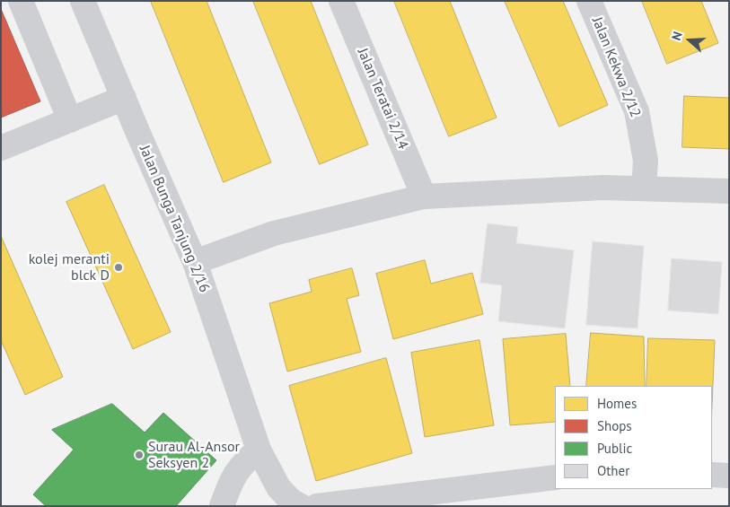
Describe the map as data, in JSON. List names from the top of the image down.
{
  "streets": {
    "street": ["Jalan Kekwa 2/12", "Jalan Teratai 2/14", "Jalan Bunga Tanjung 2/16"]
  },
  "places": ["kolej meranti blck D", "Surau Al-Ansor Seksyen 2"],
  "legend": [
    "Homes",
    "Shops",
    "Public",
    "Other"
  ],
  "north": "left"
}
